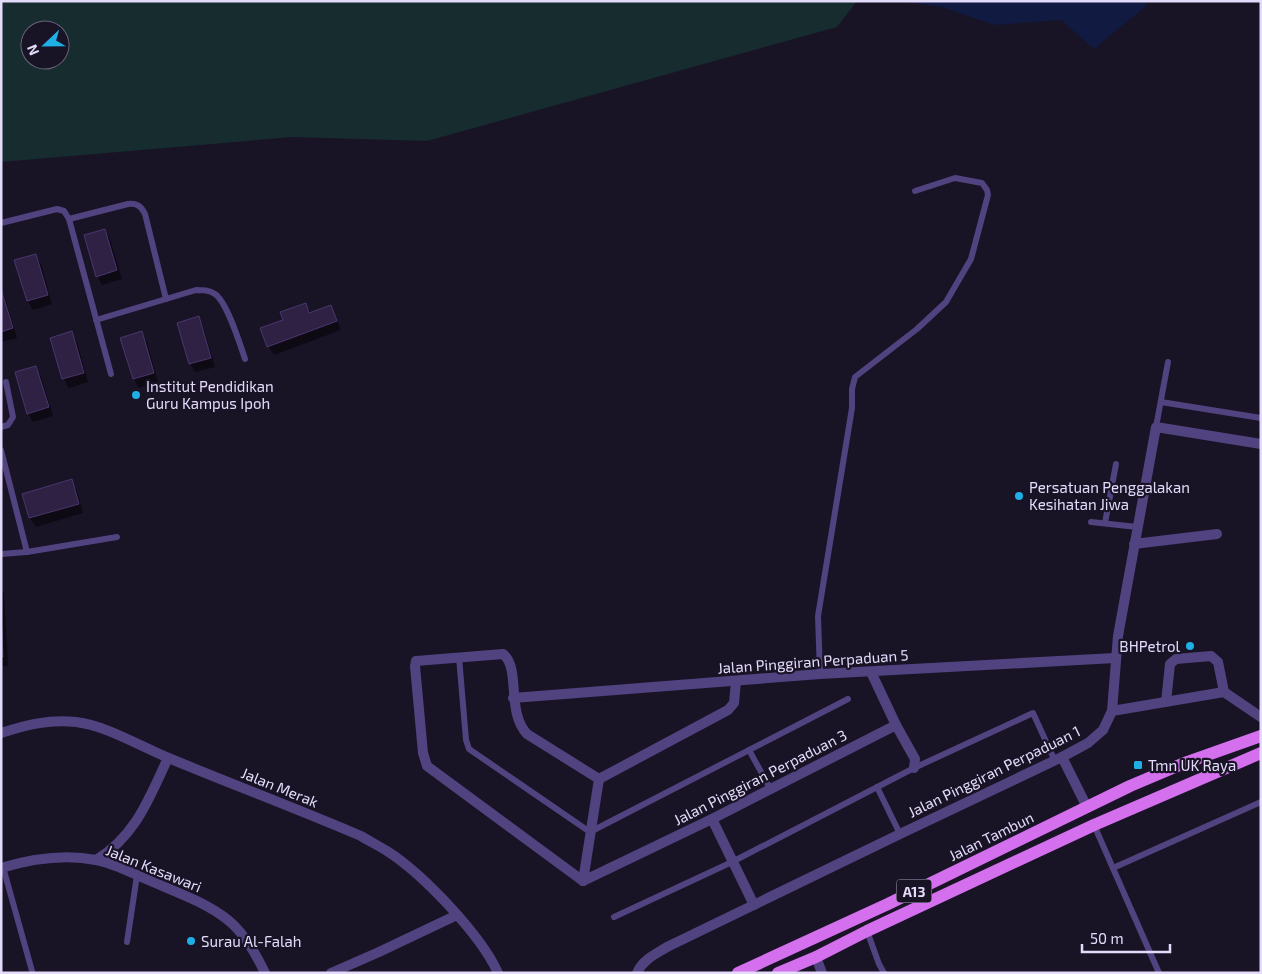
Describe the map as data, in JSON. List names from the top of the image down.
{
  "streets": {
    "main road": ["Jalan Tambun", "A13"],
    "street": [
      "Jalan Pinggiran Perpaduan 5",
      "Jalan Pinggiran Perpaduan 1",
      "Jalan Pinggiran Perpaduan 3",
      "Jalan Merak",
      "Jalan Kasawari"
    ]
  },
  "crossings": [
    ["Jalan Pinggiran Perpaduan 5", "Jalan Pinggiran Perpaduan 1"]
  ],
  "places": {
    "other": [
      "Institut Pendidikan Guru Kampus Ipoh",
      "Persatuan Penggalakan Kesihatan Jiwa",
      "BHPetrol",
      "Surau Al-Falah"
    ],
    "transit": ["Tmn UK Raya"]
  },
  "scale_bar": "50 m",
  "north": "left"
}
